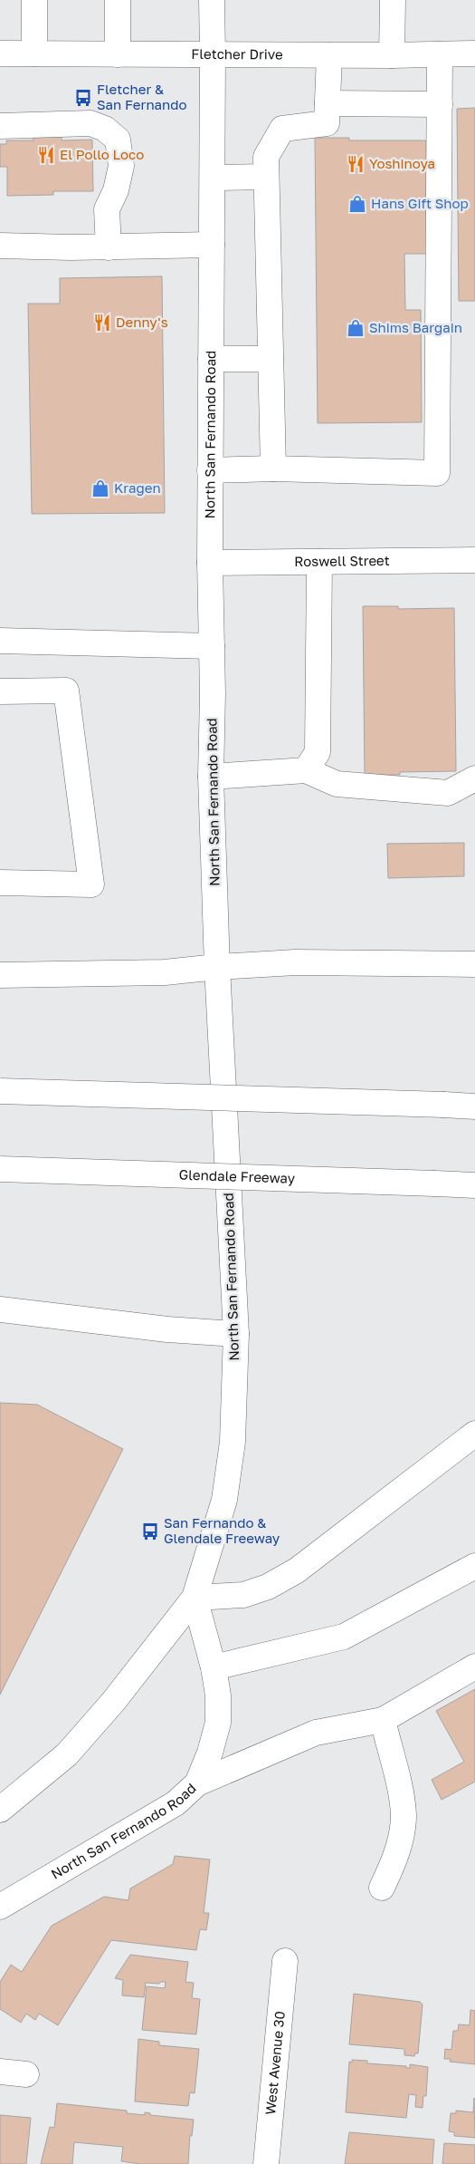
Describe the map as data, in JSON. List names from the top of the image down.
{
  "streets": {
    "main road": [
      "Fletcher Drive",
      "North San Fernando Road",
      "Roswell Street",
      "Glendale Freeway",
      "West Avenue 30"
    ]
  },
  "crossings": [
    ["Fletcher Drive", "North San Fernando Road"],
    ["North San Fernando Road", "Roswell Street"]
  ],
  "places": {
    "bus stop": ["Fletcher & San Fernando", "San Fernando & Glendale Freeway"],
    "restaurant": ["El Pollo Loco", "Yoshinoya", "Denny's"],
    "shop": ["Hans Gift Shop", "Shims Bargain", "Kragen"]
  }
}
